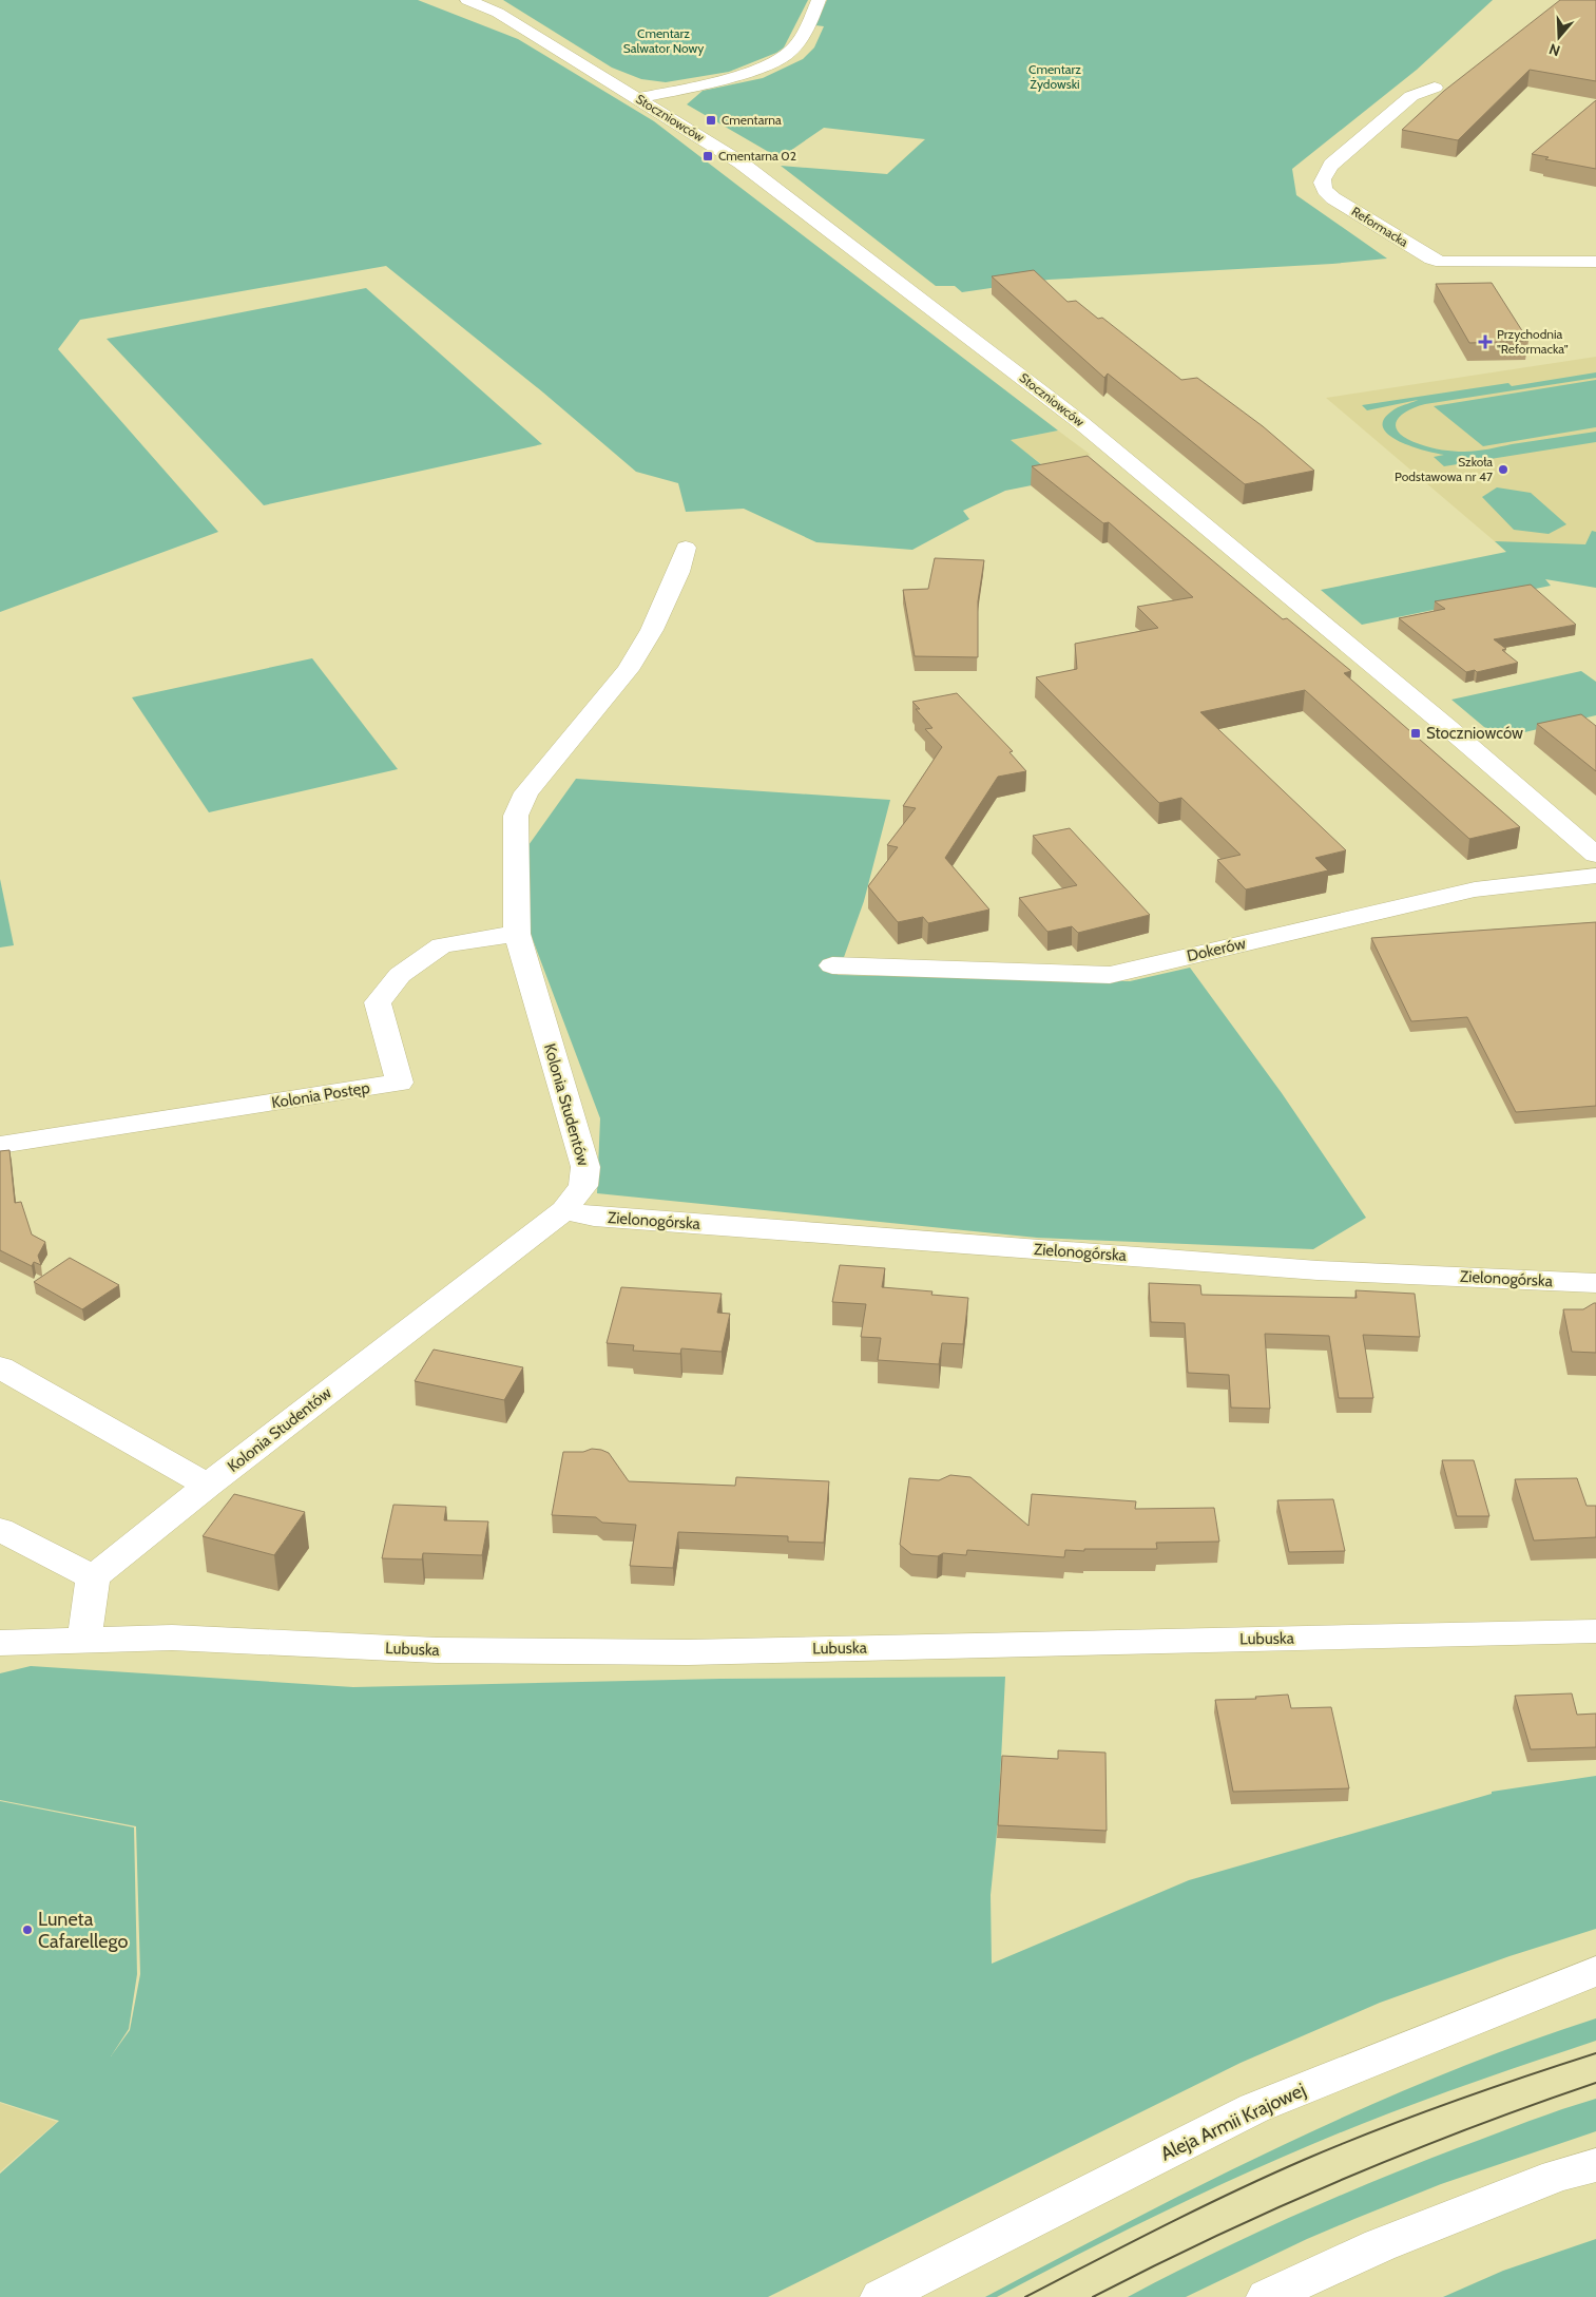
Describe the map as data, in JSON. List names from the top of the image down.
{
  "streets": {
    "street": [
      "Stoczniowców",
      "Reformacka",
      "Dokerów",
      "Kolonia Postęp",
      "Kolonia Studentów",
      "Zielonogórska",
      "Lubuska",
      "Aleja Armii Krajowej"
    ]
  },
  "crossings": [
    ["Kolonia Postęp", "Kolonia Studentów"],
    ["Kolonia Studentów", "Zielonogórska"]
  ],
  "parks": ["Cmentarz Salwator Nowy", "Cmentarz Żydowski"],
  "places": {
    "transit": ["Cmentarna", "Cmentarna 02", "Stoczniowców"],
    "health": ["Przychodnia \"Reformacka\""],
    "other": ["Szkoła Podstawowa nr 47", "Luneta Cafarellego"]
  },
  "north": "bottom"
}
